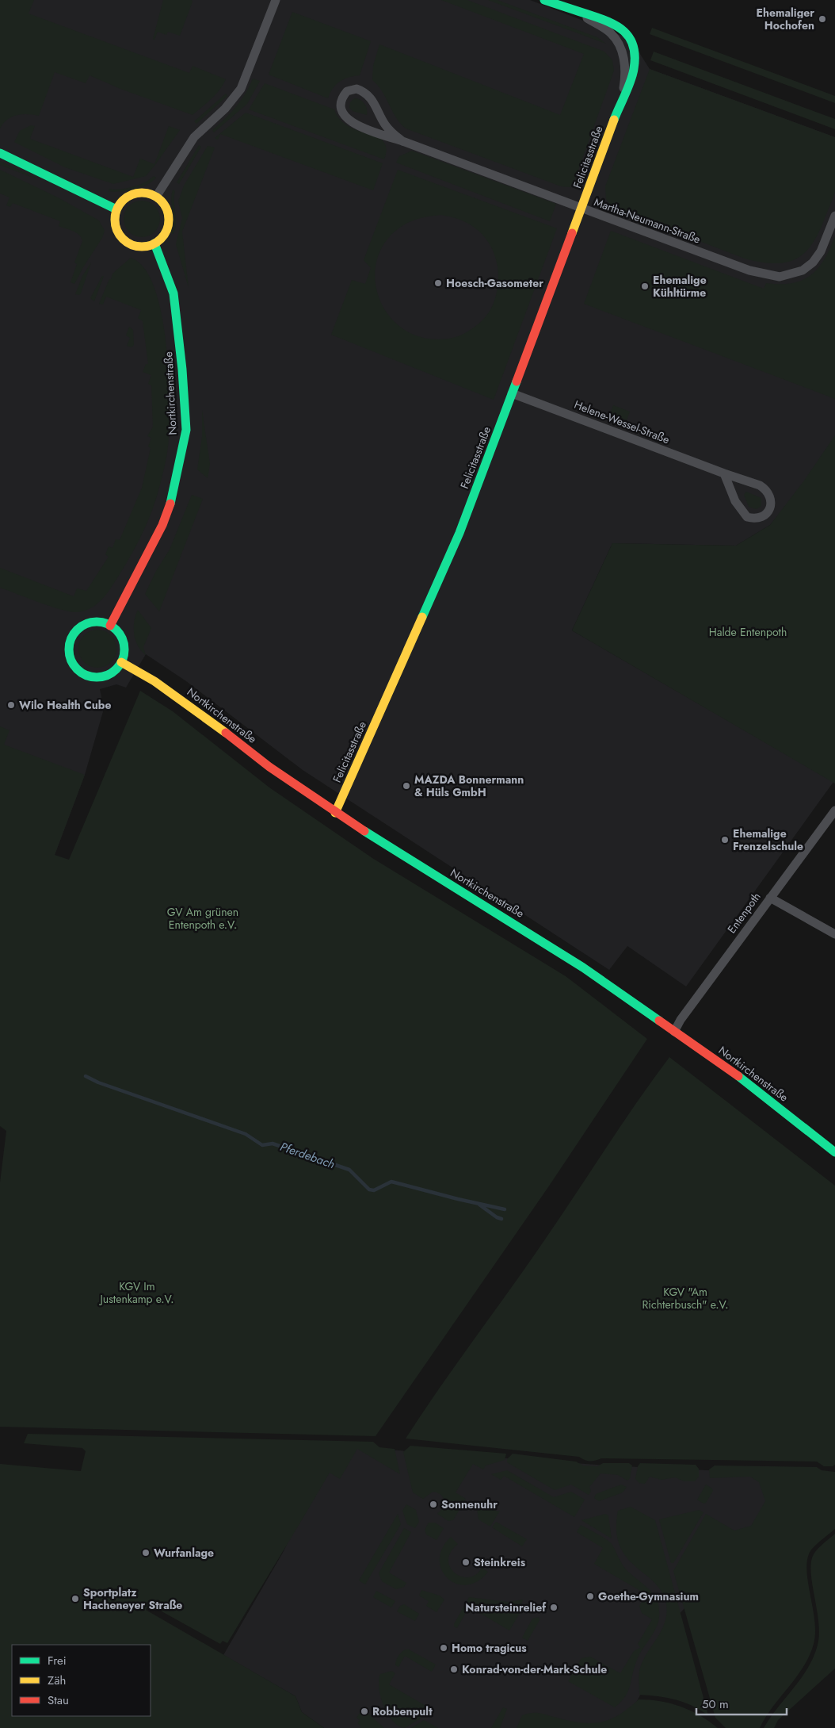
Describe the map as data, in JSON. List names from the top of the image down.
{
  "streets": {
    "main road": ["Felicitasstraße", "Nortkirchenstraße"],
    "street": ["Martha-Neumann-Straße", "Helene-Wessel-Straße", "Entenpoth"]
  },
  "crossings": [
    ["Felicitasstraße", "Martha-Neumann-Straße"],
    ["Felicitasstraße", "Nortkirchenstraße"],
    ["Felicitasstraße", "Helene-Wessel-Straße"],
    ["Nortkirchenstraße", "Entenpoth"]
  ],
  "water": ["Pferdebach"],
  "parks": [
    "Halde Entenpoth",
    "GV Am grünen Entenpoth e.V.",
    "KGV Im Justenkamp e.V.",
    "KGV \"Am Richterbusch\" e.V."
  ],
  "places": [
    "Ehemaliger Hochofen",
    "Hoesch-Gasometer",
    "Ehemalige Kühltürme",
    "Wilo Health Cube",
    "MAZDA Bonnermann & Hüls GmbH",
    "Ehemalige Frenzelschule",
    "Sonnenuhr",
    "Wurfanlage",
    "Steinkreis",
    "Goethe-Gymnasium",
    "Sportplatz Hacheneyer Straße",
    "Natursteinrelief",
    "Homo tragicus",
    "Konrad-von-der-Mark-Schule",
    "Robbenpult"
  ],
  "legend": ["Frei", "Zäh", "Stau"],
  "scale_bar": "50 m"
}
